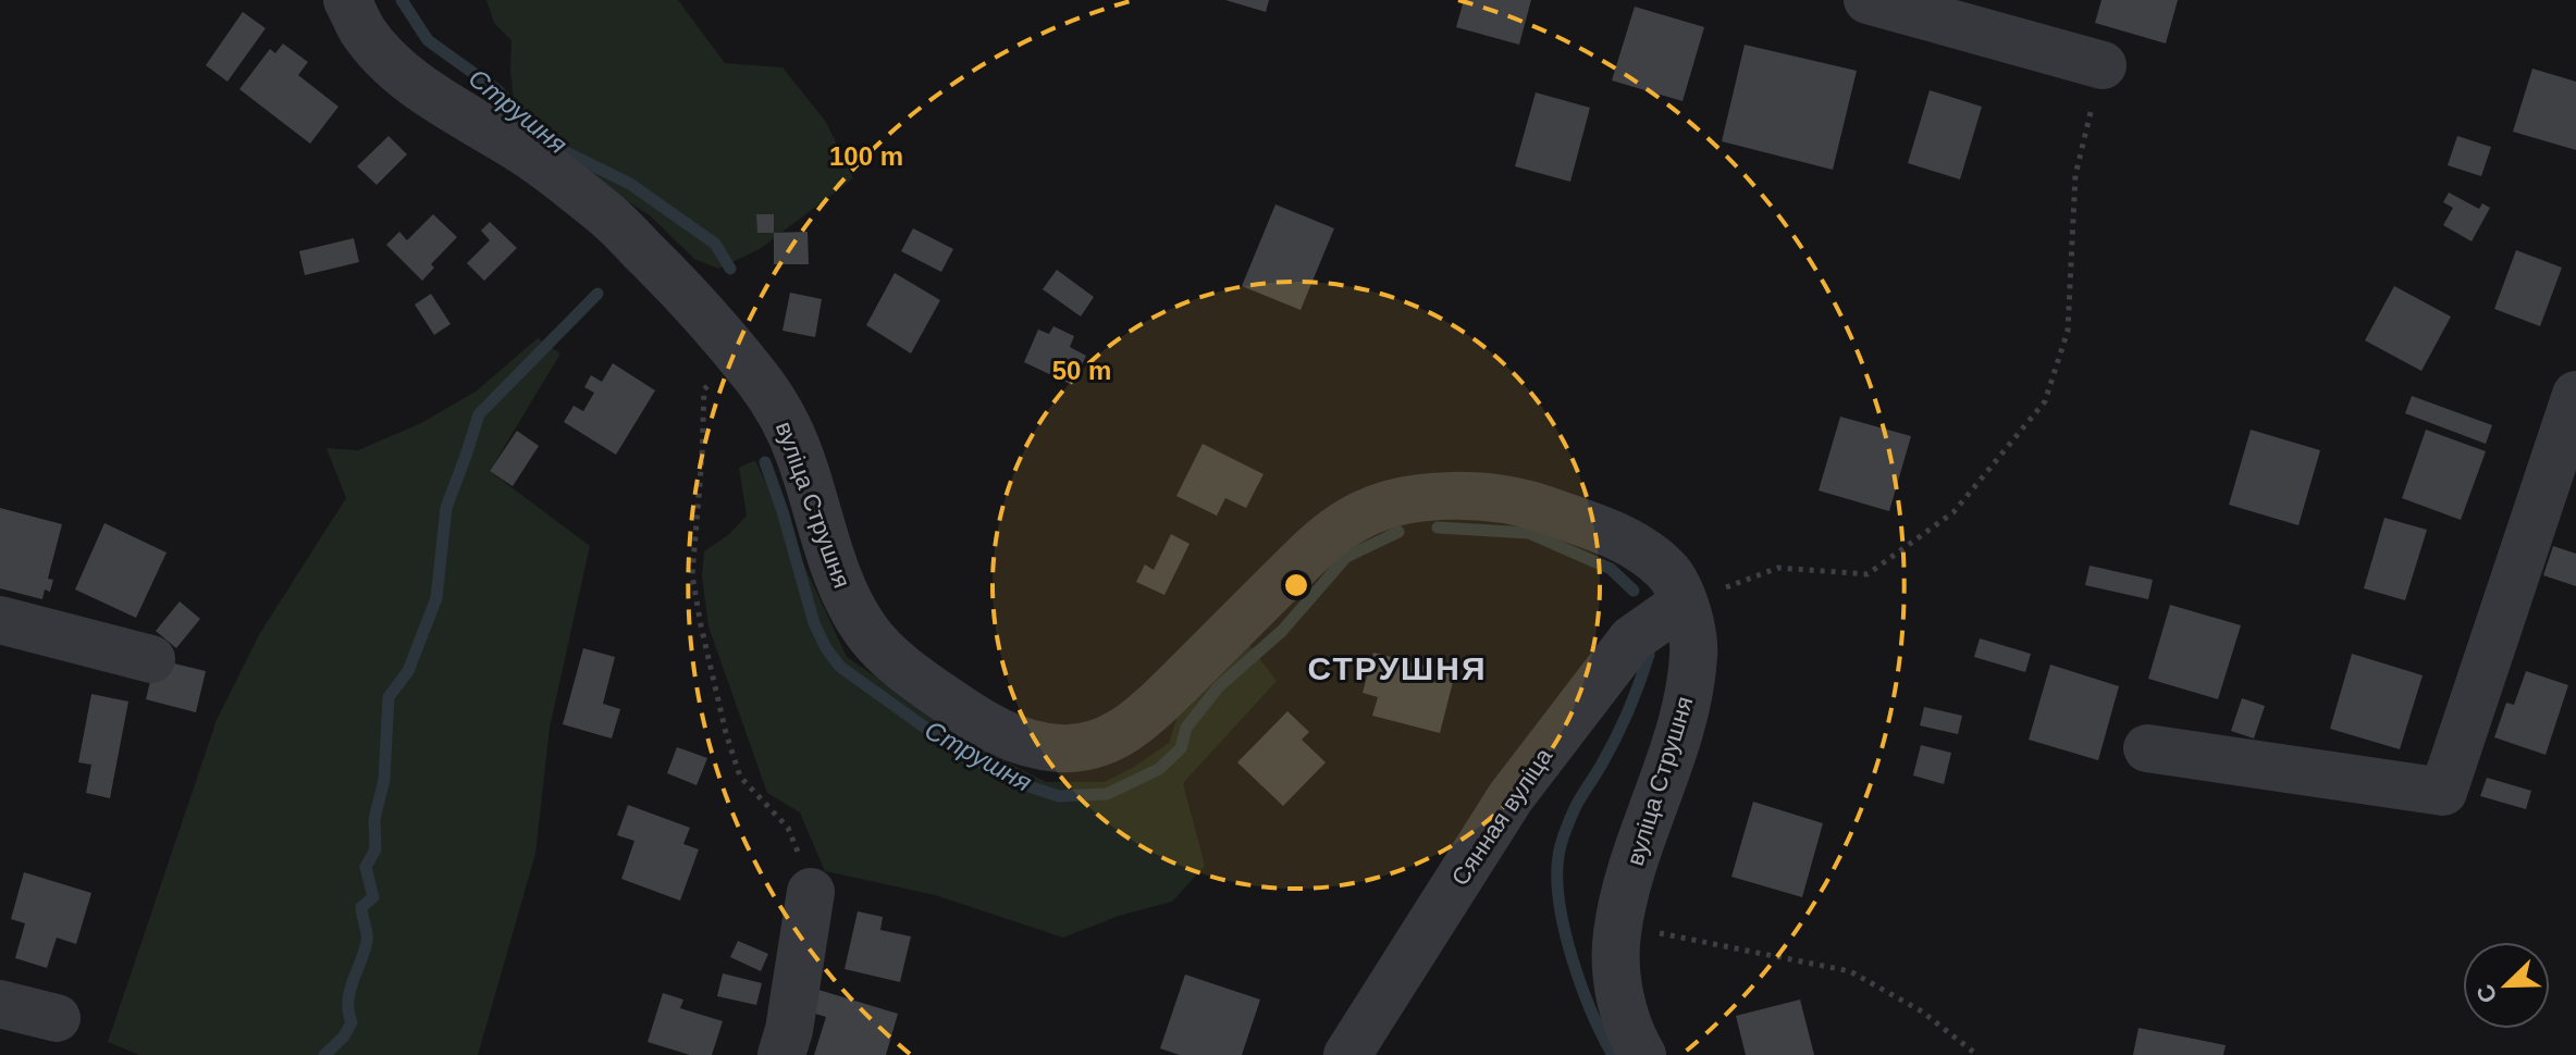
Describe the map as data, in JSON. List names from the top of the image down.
{
  "streets": {
    "street": ["вуліца Струшня", "Сянная вуліца"]
  },
  "crossings": [
    ["вуліца Струшня", "Сянная вуліца"]
  ],
  "districts": ["СТРУШНЯ"],
  "water": ["Струшня"],
  "north": "bottom left",
  "rings": ["100 m", "50 m"]
}
